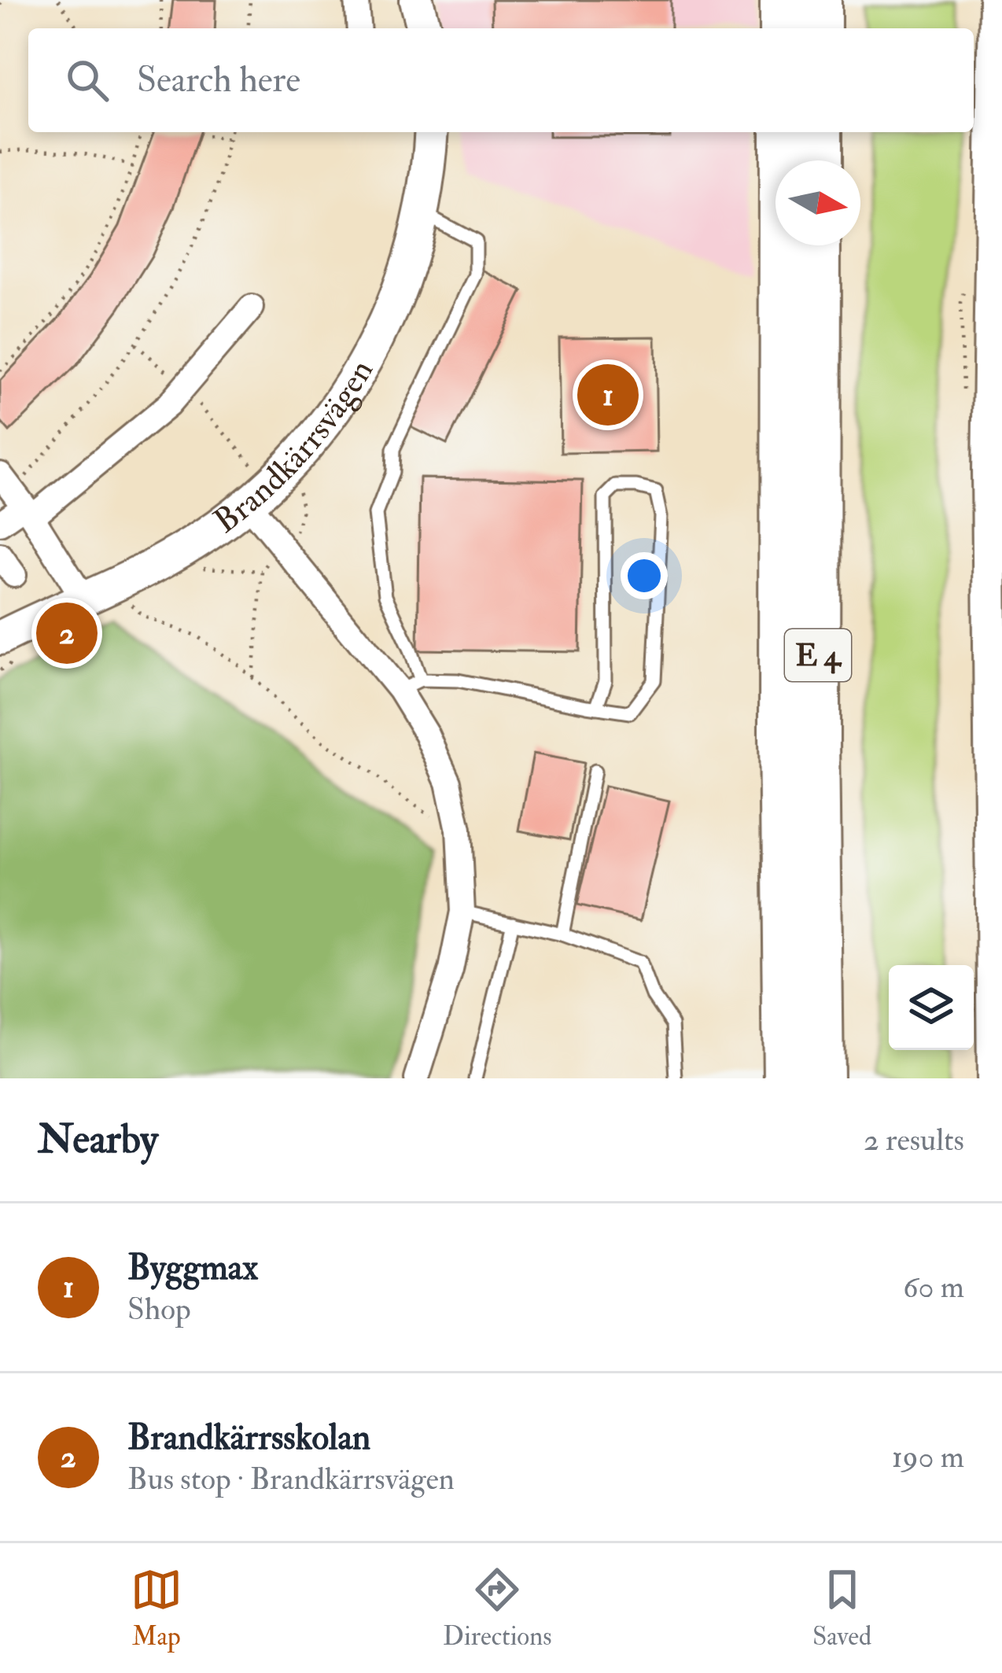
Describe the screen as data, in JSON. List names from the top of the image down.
{
  "streets": {
    "highway": ["E 4"],
    "street": ["Brandkärrsvägen"]
  },
  "north": "right",
  "page": {
    "search": "Search here",
    "pins": ["1", "2"],
    "heading": ["Nearby", "2 results"],
    "list": [
      {
        "mark": "1",
        "name": "Byggmax",
        "note": "Shop",
        "value": "60 m"
      },
      {
        "mark": "2",
        "name": "Brandkärrsskolan",
        "note": "Bus stop · Brandkärrsvägen",
        "value": "190 m"
      }
    ],
    "nav": ["Map", "Directions", "Saved"]
  }
}
